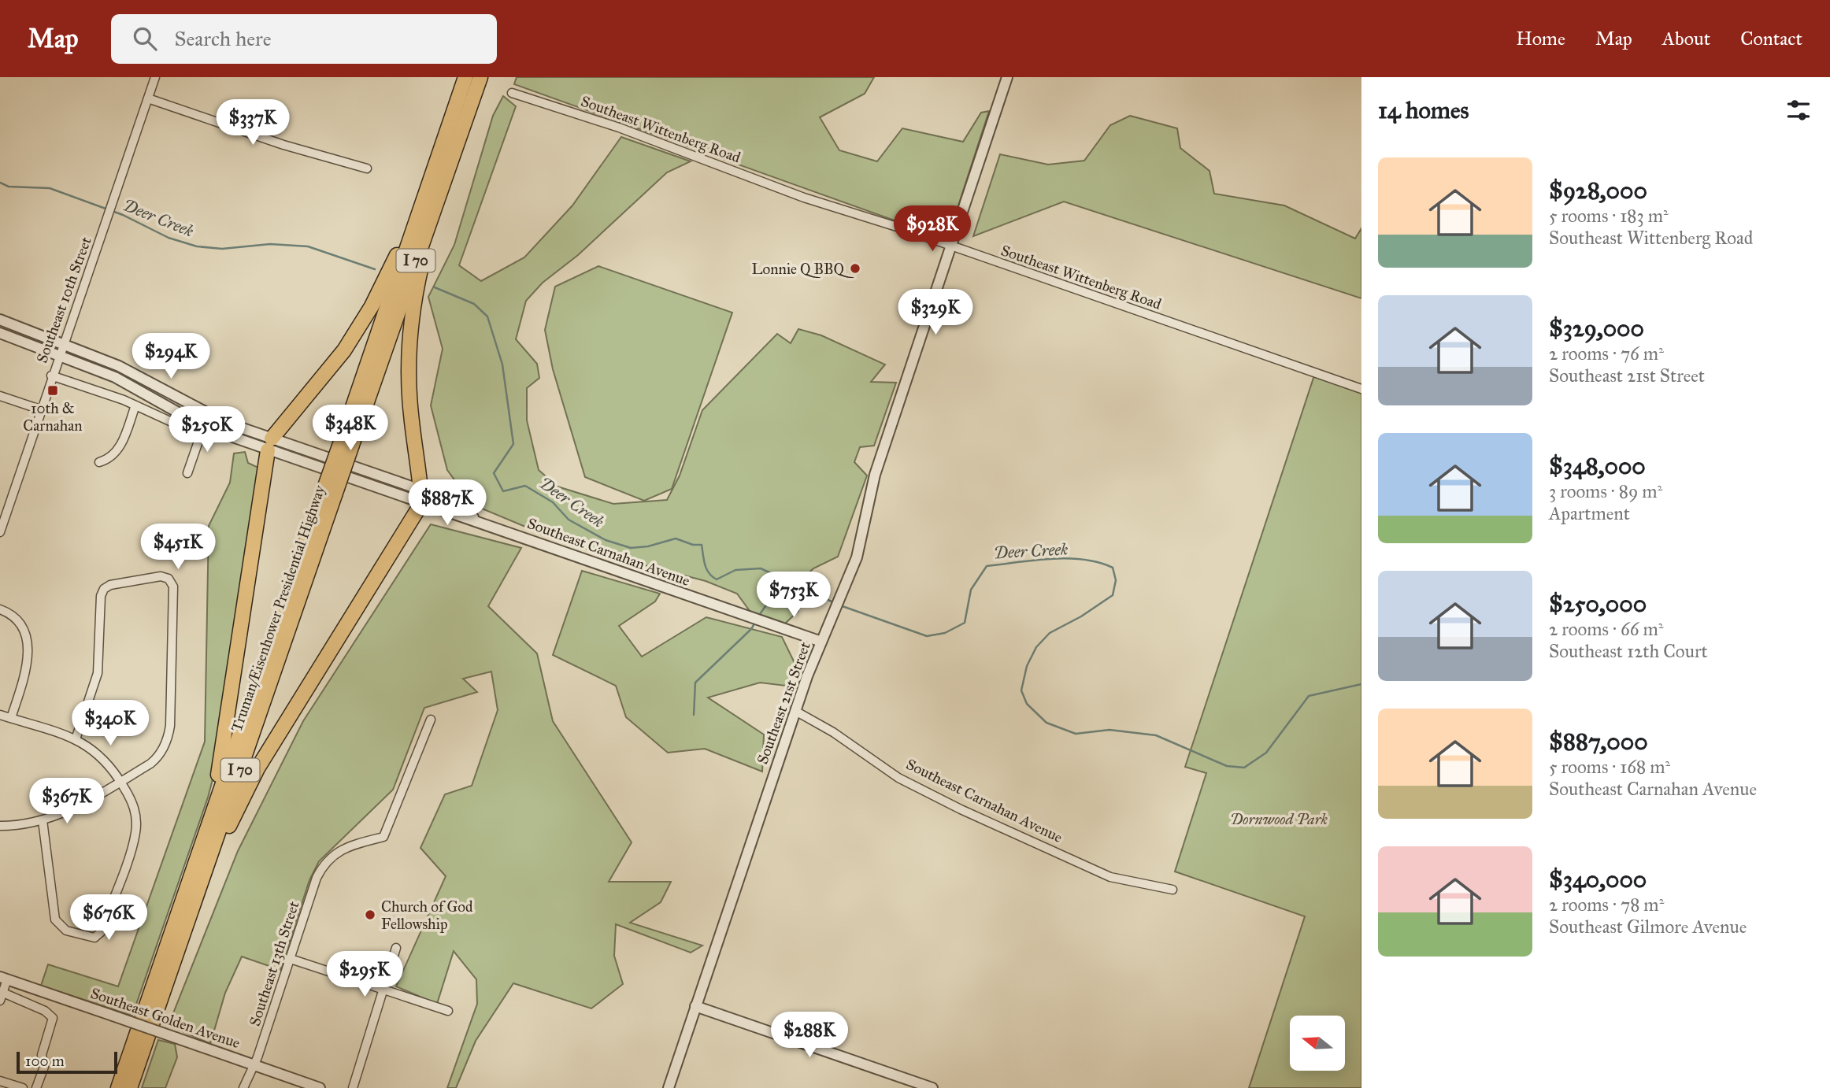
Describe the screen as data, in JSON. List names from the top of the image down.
{
  "streets": {
    "highway": ["I 70", "Truman/Eisenhower Presidential Highway"],
    "street": [
      "Southeast Wittenberg Road",
      "Southeast 10th Street",
      "Southeast Carnahan Avenue",
      "Southeast 21st Street",
      "Southeast 13th Street",
      "Southeast Golden Avenue"
    ]
  },
  "crossings": [
    ["Southeast Wittenberg Road", "Southeast 21st Street"],
    ["Southeast Carnahan Avenue", "Southeast 21st Street"],
    ["Southeast 13th Street", "Southeast Golden Avenue"]
  ],
  "water": ["Deer Creek"],
  "parks": ["Dornwood Park"],
  "places": {
    "other": ["Lonnie Q BBQ", "Church of God Fellowship"],
    "transit": ["10th & Carnahan"]
  },
  "scale_bar": "100 m",
  "north": "left",
  "page": {
    "header": "Map",
    "search": "Search here",
    "nav": [
      "Home",
      "Map",
      "About",
      "Contact"
    ],
    "heading": "14 homes",
    "price": [
      "$337K",
      "$928K",
      "$329K",
      "$294K",
      "$348K",
      "$250K",
      "$887K",
      "$451K",
      "$753K",
      "$340K",
      "$367K",
      "$676K",
      "$295K",
      "$288K"
    ],
    "list": [
      {
        "name": "$928,000",
        "note": "5 rooms · 183 m² · Southeast Wittenberg Road"
      },
      {
        "name": "$329,000",
        "note": "2 rooms · 76 m² · Southeast 21st Street"
      },
      {
        "name": "$348,000",
        "note": "3 rooms · 89 m² · Apartment"
      },
      {
        "name": "$250,000",
        "note": "2 rooms · 66 m² · Southeast 12th Court"
      },
      {
        "name": "$887,000",
        "note": "5 rooms · 168 m² · Southeast Carnahan Avenue"
      },
      {
        "name": "$340,000",
        "note": "2 rooms · 78 m² · Southeast Gilmore Avenue"
      }
    ],
    "scale": "100 m"
  }
}
